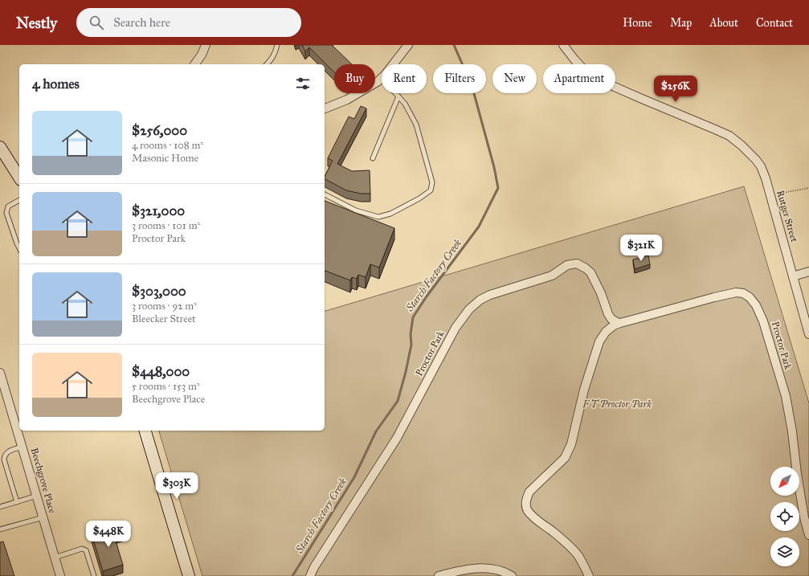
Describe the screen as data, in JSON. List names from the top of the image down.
{
  "streets": {
    "street": ["Rutger Street", "Proctor Park", "Beechgrove Place"]
  },
  "water": ["Starch Factory Creek"],
  "parks": ["F T Proctor Park"],
  "north": "bottom left",
  "page": {
    "header": "Nestly",
    "search": "Search here",
    "nav": [
      "Home",
      "Map",
      "About",
      "Contact"
    ],
    "chip": [
      "Buy",
      "Rent",
      "Filters",
      "New",
      "Apartment"
    ],
    "heading": "4 homes",
    "price": [
      "$256K",
      "$321K",
      "$303K",
      "$448K"
    ],
    "list": [
      {
        "name": "$256,000",
        "note": "4 rooms · 108 m² · Masonic Home"
      },
      {
        "name": "$321,000",
        "note": "3 rooms · 101 m² · Proctor Park"
      },
      {
        "name": "$303,000",
        "note": "3 rooms · 92 m² · Bleecker Street"
      },
      {
        "name": "$448,000",
        "note": "5 rooms · 153 m² · Beechgrove Place"
      }
    ]
  }
}
